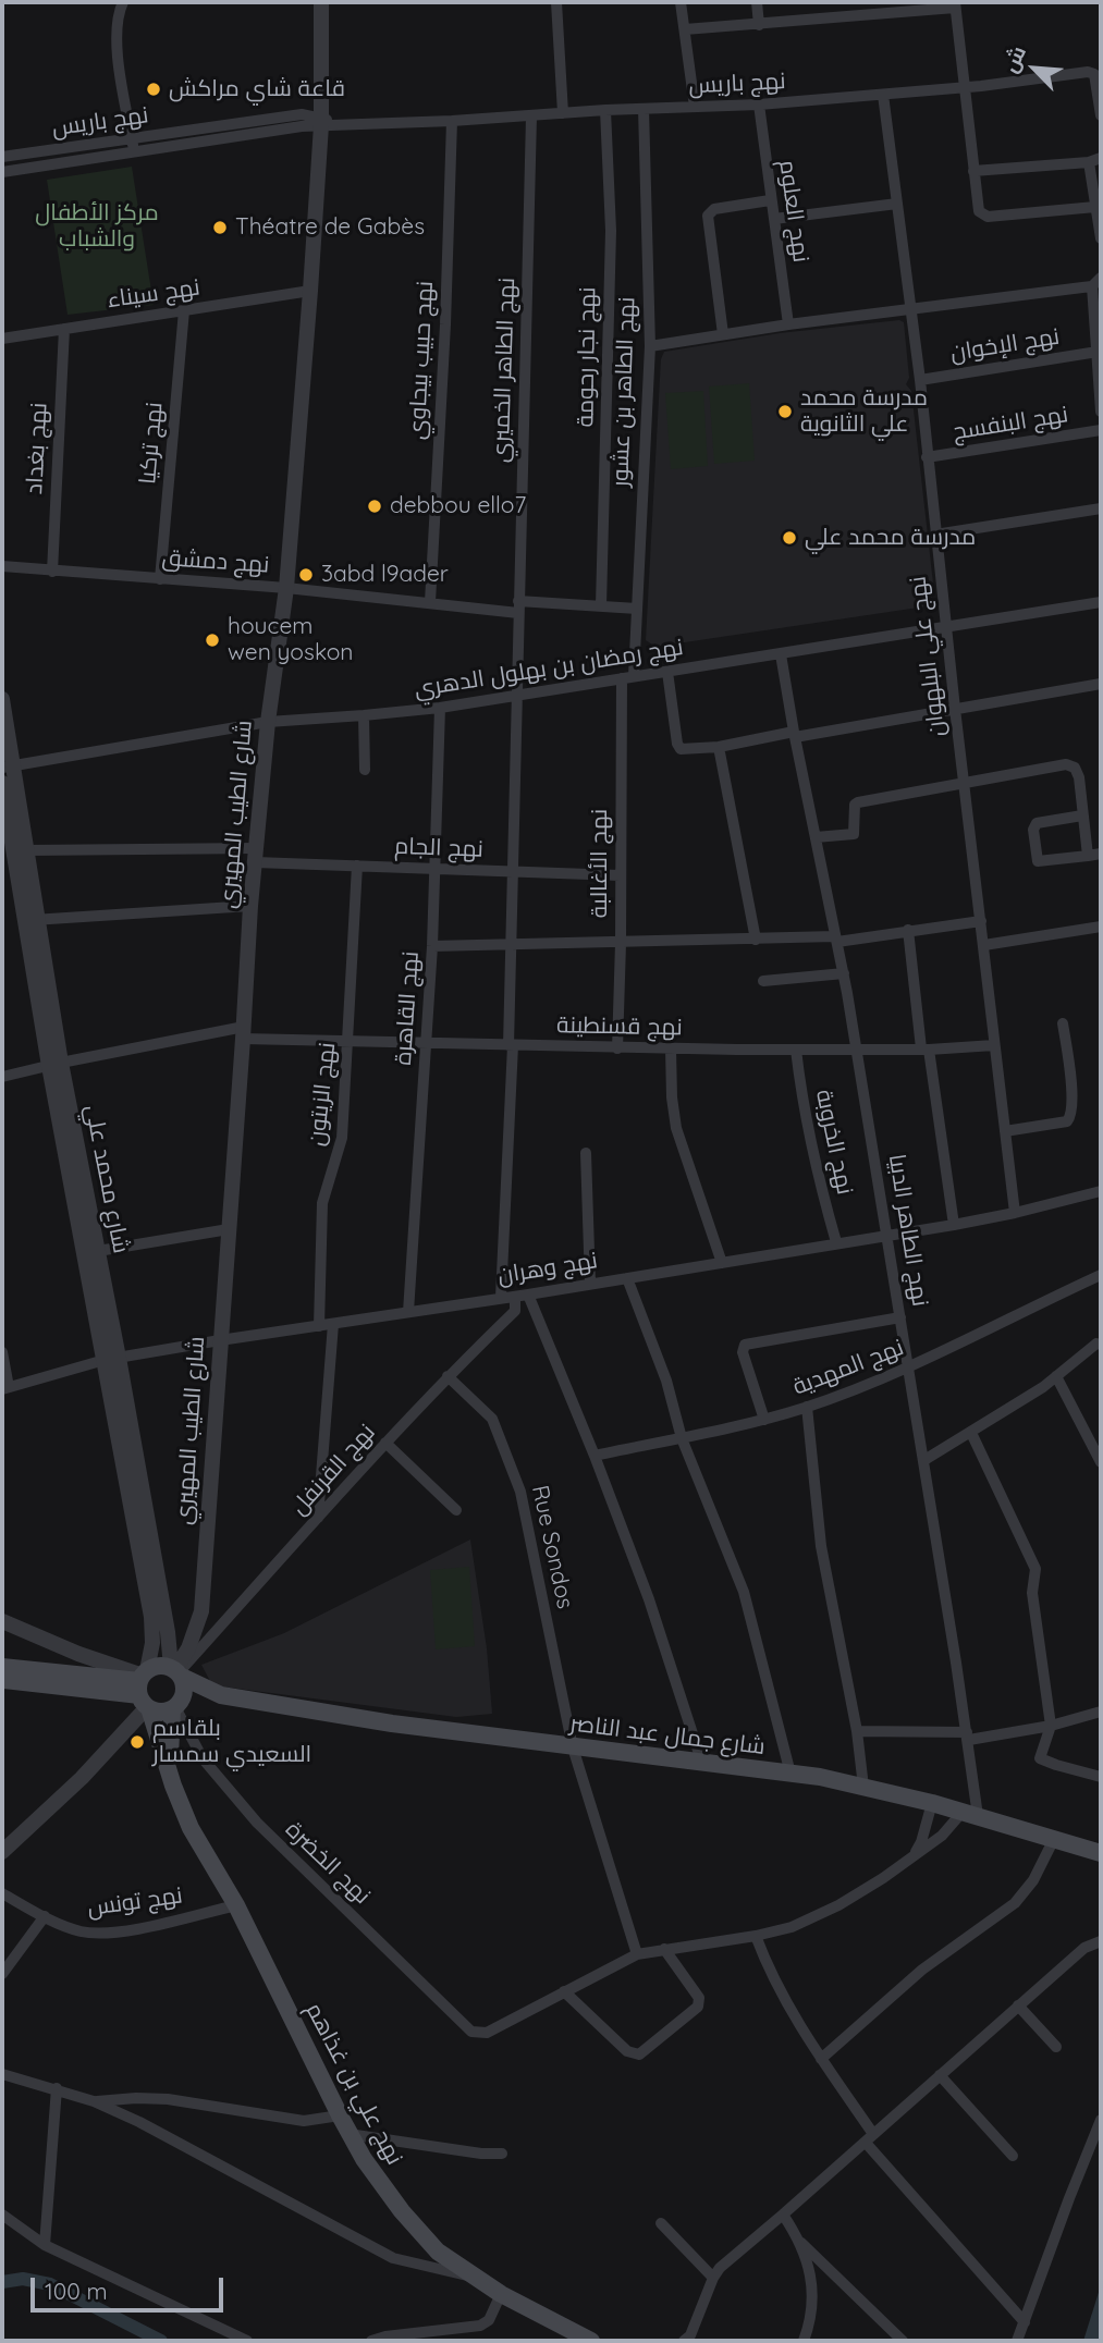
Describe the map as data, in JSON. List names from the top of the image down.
{
  "streets": {
    "main road": ["شارع جمال عبد الناصر", "نهج علي بن غذاهم"],
    "street": [
      "نهج باريس",
      "نهج العلوم",
      "نهج سيناء",
      "نهج الإخوان",
      "نهج نجار رحومة",
      "نهج حبيب بيجاوي",
      "نهج الطاهر الخميري",
      "نهج الطاهر بن عشور",
      "نهج البنفسج",
      "نهج تركيا",
      "نهج بغداد",
      "نهج دمشق",
      "نهج علي البلهوان",
      "نهج رمضان بن بهلول الدهري",
      "شارع الطيب المهيري",
      "نهج الجام",
      "نهج الأغالبة",
      "نهج القاهرة",
      "نهج قسنطينة",
      "نهج الزيتون",
      "نهج الخروبة",
      "شارع محمد علي",
      "نهج الطاهر الدبيا",
      "نهج وهران",
      "نهج المهدية",
      "نهج القرنفل",
      "Rue Sondos",
      "نهج الخضرة",
      "نهج تونس"
    ]
  },
  "crossings": [
    ["نهج باريس", "نهج العلوم"],
    ["نهج باريس", "نهج نجار رحومة"],
    ["نهج باريس", "نهج حبيب بيجاوي"],
    ["نهج باريس", "نهج الطاهر الخميري"],
    ["نهج باريس", "نهج الطاهر بن عشور"],
    ["نهج باريس", "نهج علي البلهوان"],
    ["نهج باريس", "شارع الطيب المهيري"],
    ["نهج سيناء", "نهج تركيا"],
    ["نهج سيناء", "نهج بغداد"],
    ["نهج سيناء", "شارع الطيب المهيري"],
    ["نهج الإخوان", "نهج علي البلهوان"],
    ["نهج نجار رحومة", "نهج دمشق"],
    ["نهج حبيب بيجاوي", "نهج دمشق"],
    ["نهج الطاهر الخميري", "نهج دمشق"],
    ["نهج الطاهر الخميري", "نهج رمضان بن بهلول الدهري"],
    ["نهج الطاهر الخميري", "نهج الجام"],
    ["نهج الطاهر الخميري", "نهج قسنطينة"],
    ["نهج الطاهر الخميري", "نهج وهران"],
    ["نهج الطاهر بن عشور", "نهج دمشق"],
    ["نهج الطاهر بن عشور", "نهج رمضان بن بهلول الدهري"],
    ["نهج الطاهر بن عشور", "نهج الأغالبة"],
    ["نهج البنفسج", "نهج علي البلهوان"],
    ["نهج تركيا", "نهج دمشق"],
    ["نهج بغداد", "نهج دمشق"],
    ["نهج دمشق", "شارع الطيب المهيري"],
    ["نهج علي البلهوان", "نهج رمضان بن بهلول الدهري"],
    ["نهج علي البلهوان", "نهج قسنطينة"],
    ["نهج علي البلهوان", "نهج وهران"],
    ["نهج رمضان بن بهلول الدهري", "شارع الطيب المهيري"],
    ["نهج رمضان بن بهلول الدهري", "نهج الأغالبة"],
    ["نهج رمضان بن بهلول الدهري", "نهج القاهرة"],
    ["نهج رمضان بن بهلول الدهري", "شارع محمد علي"],
    ["نهج رمضان بن بهلول الدهري", "نهج الطاهر الدبيا"],
    ["شارع الطيب المهيري", "نهج الجام"],
    ["شارع الطيب المهيري", "نهج قسنطينة"],
    ["شارع الطيب المهيري", "شارع محمد علي"],
    ["شارع الطيب المهيري", "نهج وهران"],
    ["شارع الطيب المهيري", "نهج القرنفل"],
    ["شارع الطيب المهيري", "شارع جمال عبد الناصر"],
    ["شارع الطيب المهيري", "نهج الخضرة"],
    ["شارع الطيب المهيري", "نهج علي بن غذاهم"],
    ["نهج الجام", "نهج الأغالبة"],
    ["نهج الجام", "نهج القاهرة"],
    ["نهج الجام", "نهج الزيتون"],
    ["نهج الجام", "شارع محمد علي"],
    ["نهج الأغالبة", "نهج قسنطينة"],
    ["نهج القاهرة", "نهج قسنطينة"],
    ["نهج القاهرة", "نهج وهران"],
    ["نهج قسنطينة", "نهج الزيتون"],
    ["نهج قسنطينة", "نهج الخروبة"],
    ["نهج قسنطينة", "شارع محمد علي"],
    ["نهج قسنطينة", "نهج الطاهر الدبيا"],
    ["نهج الزيتون", "نهج وهران"],
    ["نهج الخروبة", "نهج وهران"],
    ["شارع محمد علي", "نهج وهران"],
    ["شارع محمد علي", "نهج القرنفل"],
    ["شارع محمد علي", "شارع جمال عبد الناصر"],
    ["شارع محمد علي", "نهج الخضرة"],
    ["شارع محمد علي", "نهج علي بن غذاهم"],
    ["نهج الطاهر الدبيا", "نهج وهران"],
    ["نهج الطاهر الدبيا", "نهج المهدية"],
    ["نهج الطاهر الدبيا", "شارع جمال عبد الناصر"],
    ["نهج وهران", "نهج القرنفل"],
    ["نهج القرنفل", "Rue Sondos"],
    ["نهج القرنفل", "شارع جمال عبد الناصر"],
    ["نهج القرنفل", "نهج الخضرة"],
    ["نهج القرنفل", "نهج علي بن غذاهم"],
    ["Rue Sondos", "شارع جمال عبد الناصر"],
    ["شارع جمال عبد الناصر", "نهج الخضرة"],
    ["شارع جمال عبد الناصر", "نهج علي بن غذاهم"],
    ["نهج الخضرة", "نهج علي بن غذاهم"],
    ["نهج تونس", "نهج علي بن غذاهم"]
  ],
  "parks": ["مركز الأطفال والشباب"],
  "places": [
    "قاعة شاي مراكش",
    "Théatre de Gabès",
    "مدرسة محمد علي الثانوية",
    "debbou ello7",
    "مدرسة محمد علي",
    "3abd l9ader",
    "houcem wen yoskon",
    "بلقاسم السعيدي سمسار"
  ],
  "scale_bar": "100 m",
  "north": "top left"
}
